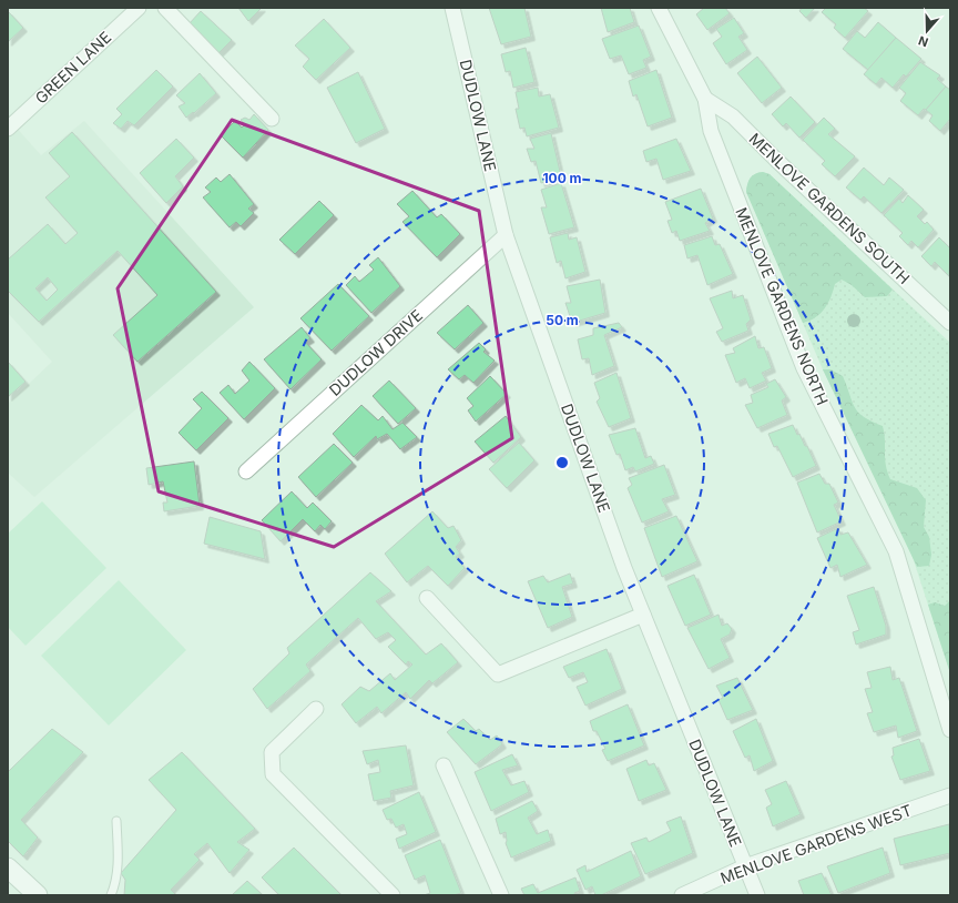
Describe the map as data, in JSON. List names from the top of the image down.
{
  "streets": {
    "street": [
      "GREEN LANE",
      "DUDLOW LANE",
      "MENLOVE GARDENS SOUTH",
      "MENLOVE GARDENS NORTH",
      "DUDLOW DRIVE",
      "MENLOVE GARDENS WEST"
    ]
  },
  "crossings": [
    ["DUDLOW LANE", "DUDLOW DRIVE"],
    ["DUDLOW LANE", "MENLOVE GARDENS WEST"],
    ["MENLOVE GARDENS SOUTH", "MENLOVE GARDENS NORTH"]
  ],
  "north": "bottom",
  "rings": ["100 m", "50 m"]
}
